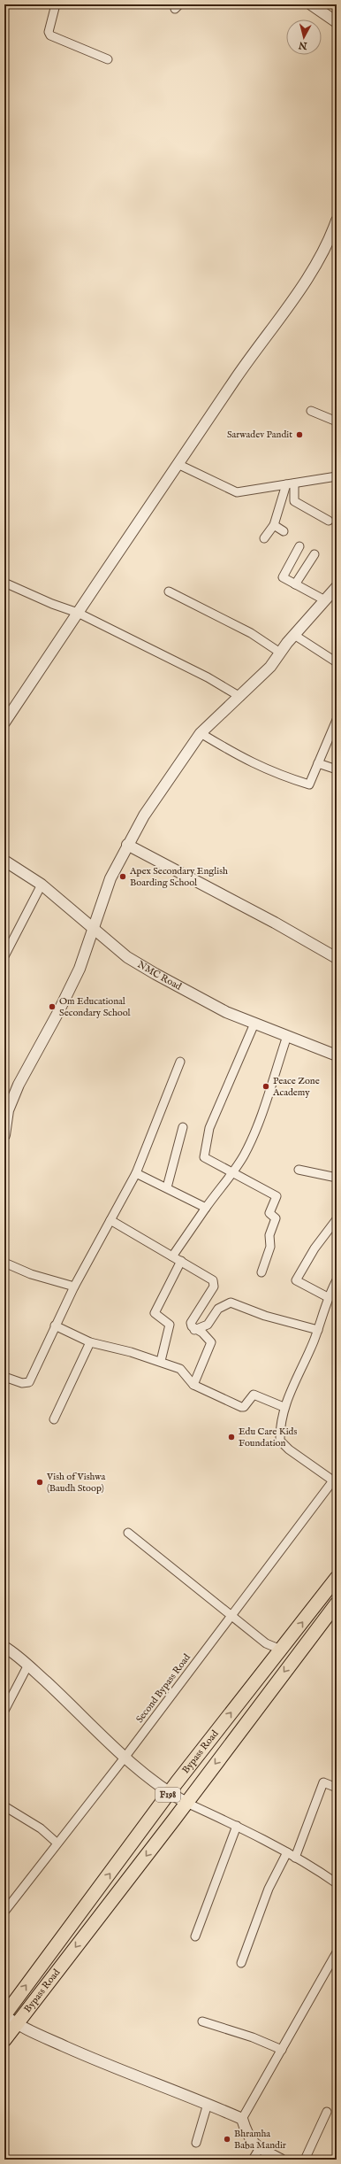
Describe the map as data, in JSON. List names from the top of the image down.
{
  "streets": {
    "main road": ["Bypass Road", "F198"],
    "street": ["NMC Road", "Second Bypass Road"]
  },
  "places": [
    "Sarwadev Pandit",
    "Apex Secondary English Boarding School",
    "Om Educational Secondary School",
    "Peace Zone Academy",
    "Edu Care Kids Foundation",
    "Vish of Vishwa (Baudh Stoop)",
    "Bhramha Baba Mandir"
  ],
  "north": "bottom"
}
